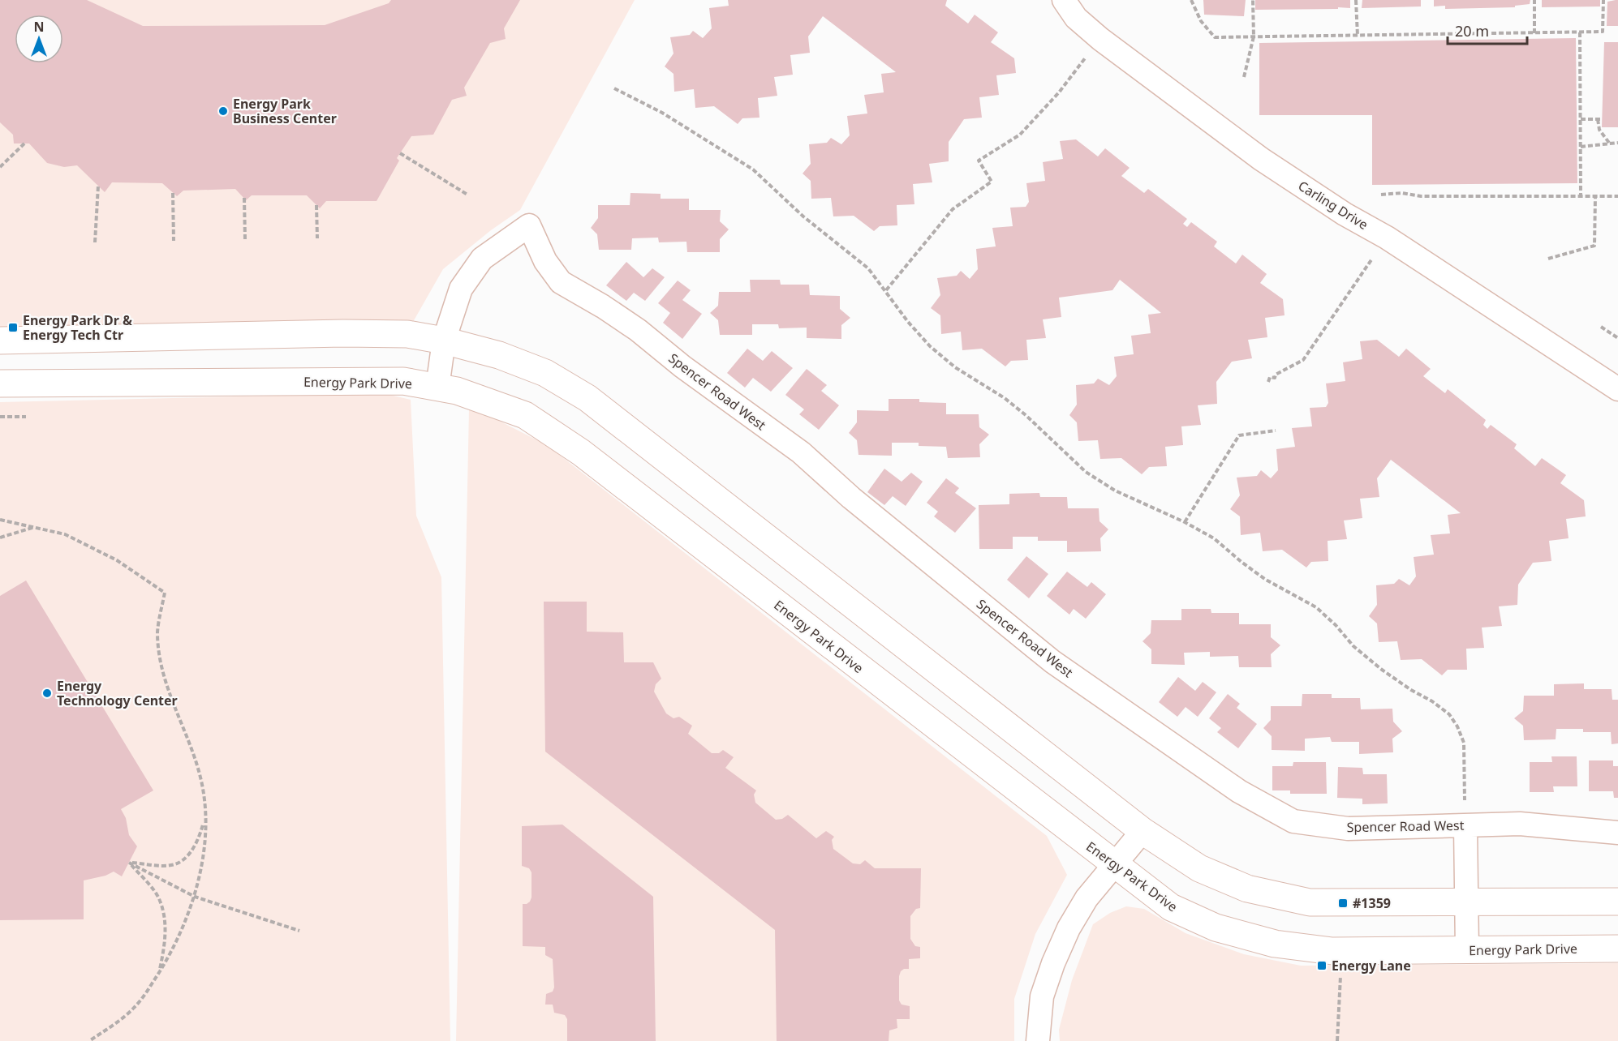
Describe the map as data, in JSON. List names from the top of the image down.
{
  "streets": {
    "street": ["Carling Drive", "Energy Park Drive", "Spencer Road West"]
  },
  "places": {
    "other": ["Energy Park Business Center", "Energy Technology Center"],
    "transit": ["Energy Park Dr & Energy Tech Ctr", "#1359", "Energy Lane"]
  },
  "scale_bar": "20 m",
  "north": "top"
}
